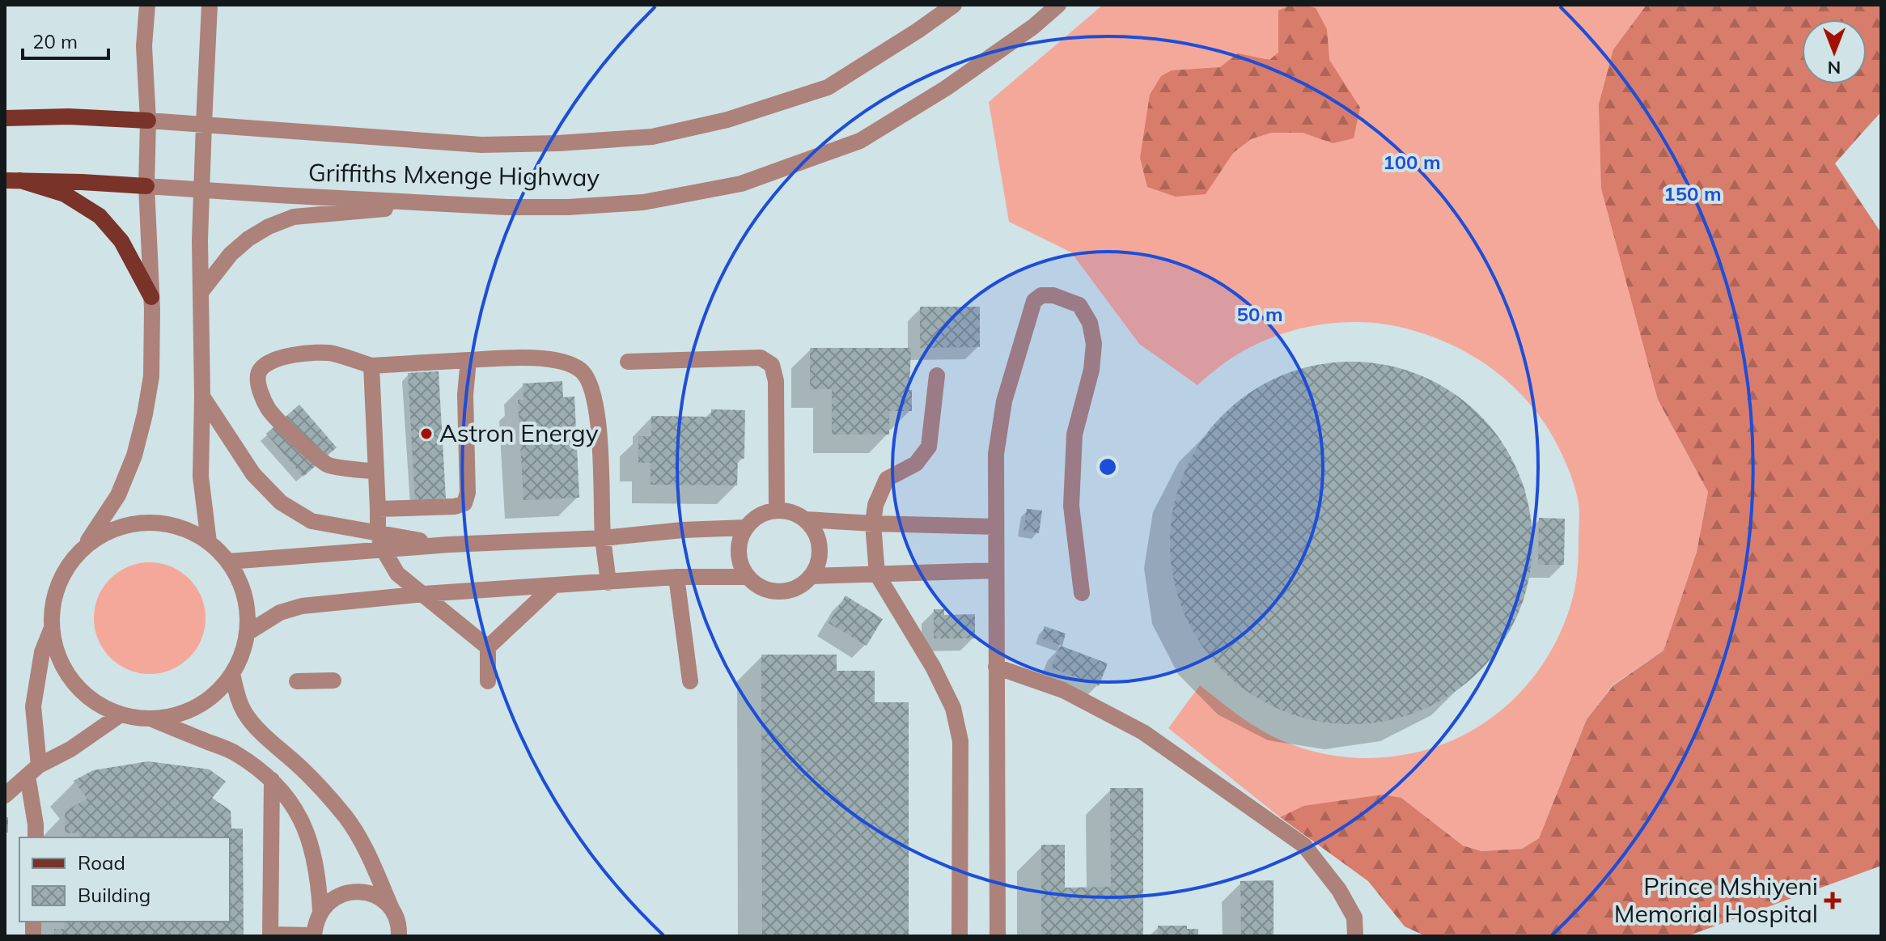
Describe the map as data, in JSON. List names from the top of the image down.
{
  "streets": {
    "street": ["Griffiths Mxenge Highway"]
  },
  "places": {
    "other": ["Astron Energy"],
    "health": ["Prince Mshiyeni Memorial Hospital"]
  },
  "legend": ["Road", "Building"],
  "scale_bar": "20 m",
  "north": "bottom",
  "rings": ["100 m", "150 m", "50 m"]
}
